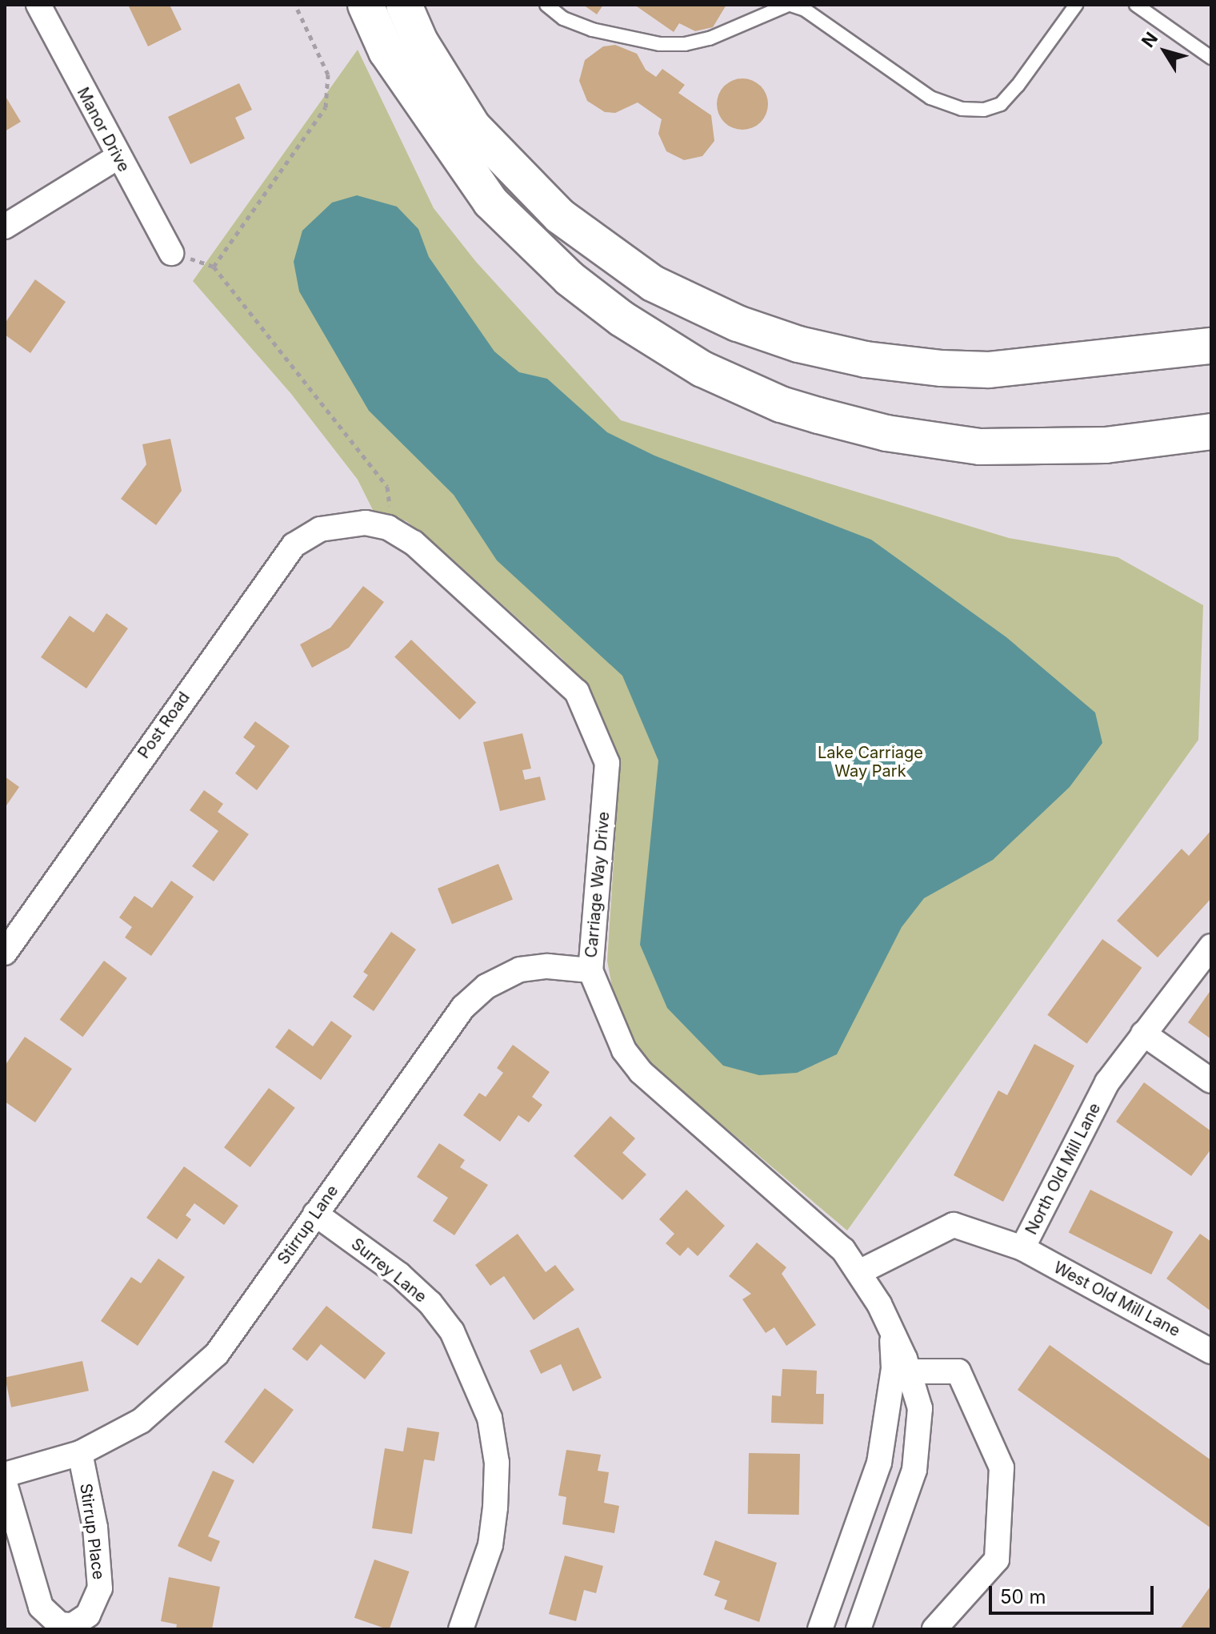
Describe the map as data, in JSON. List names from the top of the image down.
{
  "streets": {
    "street": [
      "Manor Drive",
      "Post Road",
      "Carriage Way Drive",
      "North Old Mill Lane",
      "Stirrup Lane",
      "Surrey Lane",
      "West Old Mill Lane",
      "Stirrup Place"
    ]
  },
  "crossings": [
    ["Post Road", "Carriage Way Drive"],
    ["Carriage Way Drive", "North Old Mill Lane"],
    ["Carriage Way Drive", "Stirrup Lane"],
    ["North Old Mill Lane", "West Old Mill Lane"],
    ["Stirrup Lane", "Surrey Lane"],
    ["Stirrup Lane", "Stirrup Place"]
  ],
  "parks": ["Lake Carriage Way Park"],
  "scale_bar": "50 m",
  "north": "top left"
}
